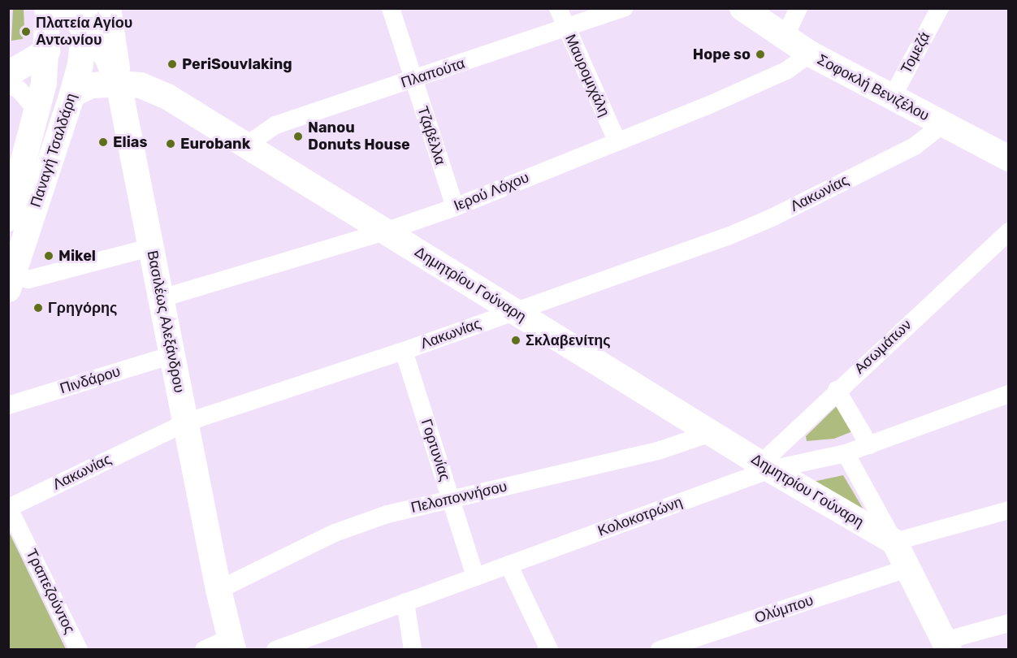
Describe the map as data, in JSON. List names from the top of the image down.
{
  "streets": {
    "street": [
      "Τομεζά",
      "Πλαπούτα",
      "Μαυρομιχάλη",
      "Σοφοκλή Βενιζέλου",
      "Τζαβέλλα",
      "Παναγή Τσαλδάρη",
      "Ιερού Λόχου",
      "Λακωνίας",
      "Δημητρίου Γούναρη",
      "Βασιλέως Αλεξάνδρου",
      "Ασωμάτων",
      "Πινδάρου",
      "Γορτυνίας",
      "Πελοποννήσου",
      "Κολοκοτρώνη",
      "Τραπεζούντος",
      "Ολύμπου"
    ]
  },
  "crossings": [
    ["Τομεζά", "Σοφοκλή Βενιζέλου"],
    ["Πλαπούτα", "Μαυρομιχάλη"],
    ["Πλαπούτα", "Τζαβέλλα"],
    ["Πλαπούτα", "Δημητρίου Γούναρη"],
    ["Μαυρομιχάλη", "Ιερού Λόχου"],
    ["Σοφοκλή Βενιζέλου", "Ιερού Λόχου"],
    ["Σοφοκλή Βενιζέλου", "Λακωνίας"],
    ["Τζαβέλλα", "Ιερού Λόχου"],
    ["Παναγή Τσαλδάρη", "Δημητρίου Γούναρη"],
    ["Παναγή Τσαλδάρη", "Βασιλέως Αλεξάνδρου"],
    ["Ιερού Λόχου", "Δημητρίου Γούναρη"],
    ["Ιερού Λόχου", "Βασιλέως Αλεξάνδρου"],
    ["Λακωνίας", "Δημητρίου Γούναρη"],
    ["Λακωνίας", "Βασιλέως Αλεξάνδρου"],
    ["Λακωνίας", "Γορτυνίας"],
    ["Λακωνίας", "Τραπεζούντος"],
    ["Δημητρίου Γούναρη", "Βασιλέως Αλεξάνδρου"],
    ["Δημητρίου Γούναρη", "Ασωμάτων"],
    ["Δημητρίου Γούναρη", "Πελοποννήσου"],
    ["Δημητρίου Γούναρη", "Κολοκοτρώνη"],
    ["Δημητρίου Γούναρη", "Ολύμπου"],
    ["Βασιλέως Αλεξάνδρου", "Πινδάρου"],
    ["Βασιλέως Αλεξάνδρου", "Πελοποννήσου"],
    ["Ασωμάτων", "Κολοκοτρώνη"],
    ["Γορτυνίας", "Πελοποννήσου"],
    ["Γορτυνίας", "Κολοκοτρώνη"]
  ],
  "places": [
    "Πλατεία Αγίου Αντωνίου",
    "Hope so",
    "PeriSouvlaking",
    "Nanou Donuts House",
    "Elias",
    "Eurobank",
    "Mikel",
    "Γρηγόρης",
    "Σκλαβενίτης"
  ]
}
